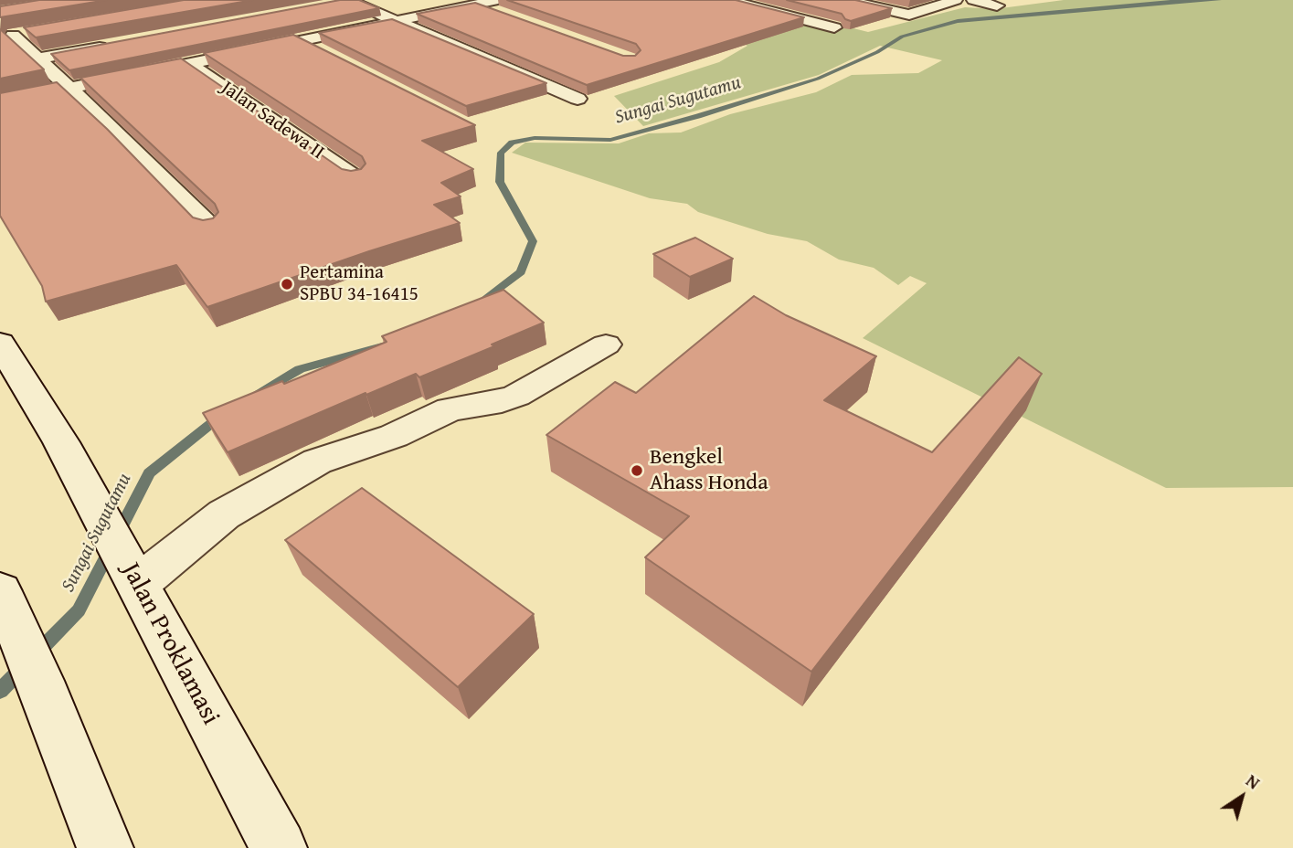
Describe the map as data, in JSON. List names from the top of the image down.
{
  "streets": {
    "street": ["Jalan Sadewa II", "Jalan Proklamasi"]
  },
  "water": ["Sungai Sugutamu"],
  "places": ["Pertamina SPBU 34-16415", "Bengkel Ahass Honda"],
  "north": "top right"
}
